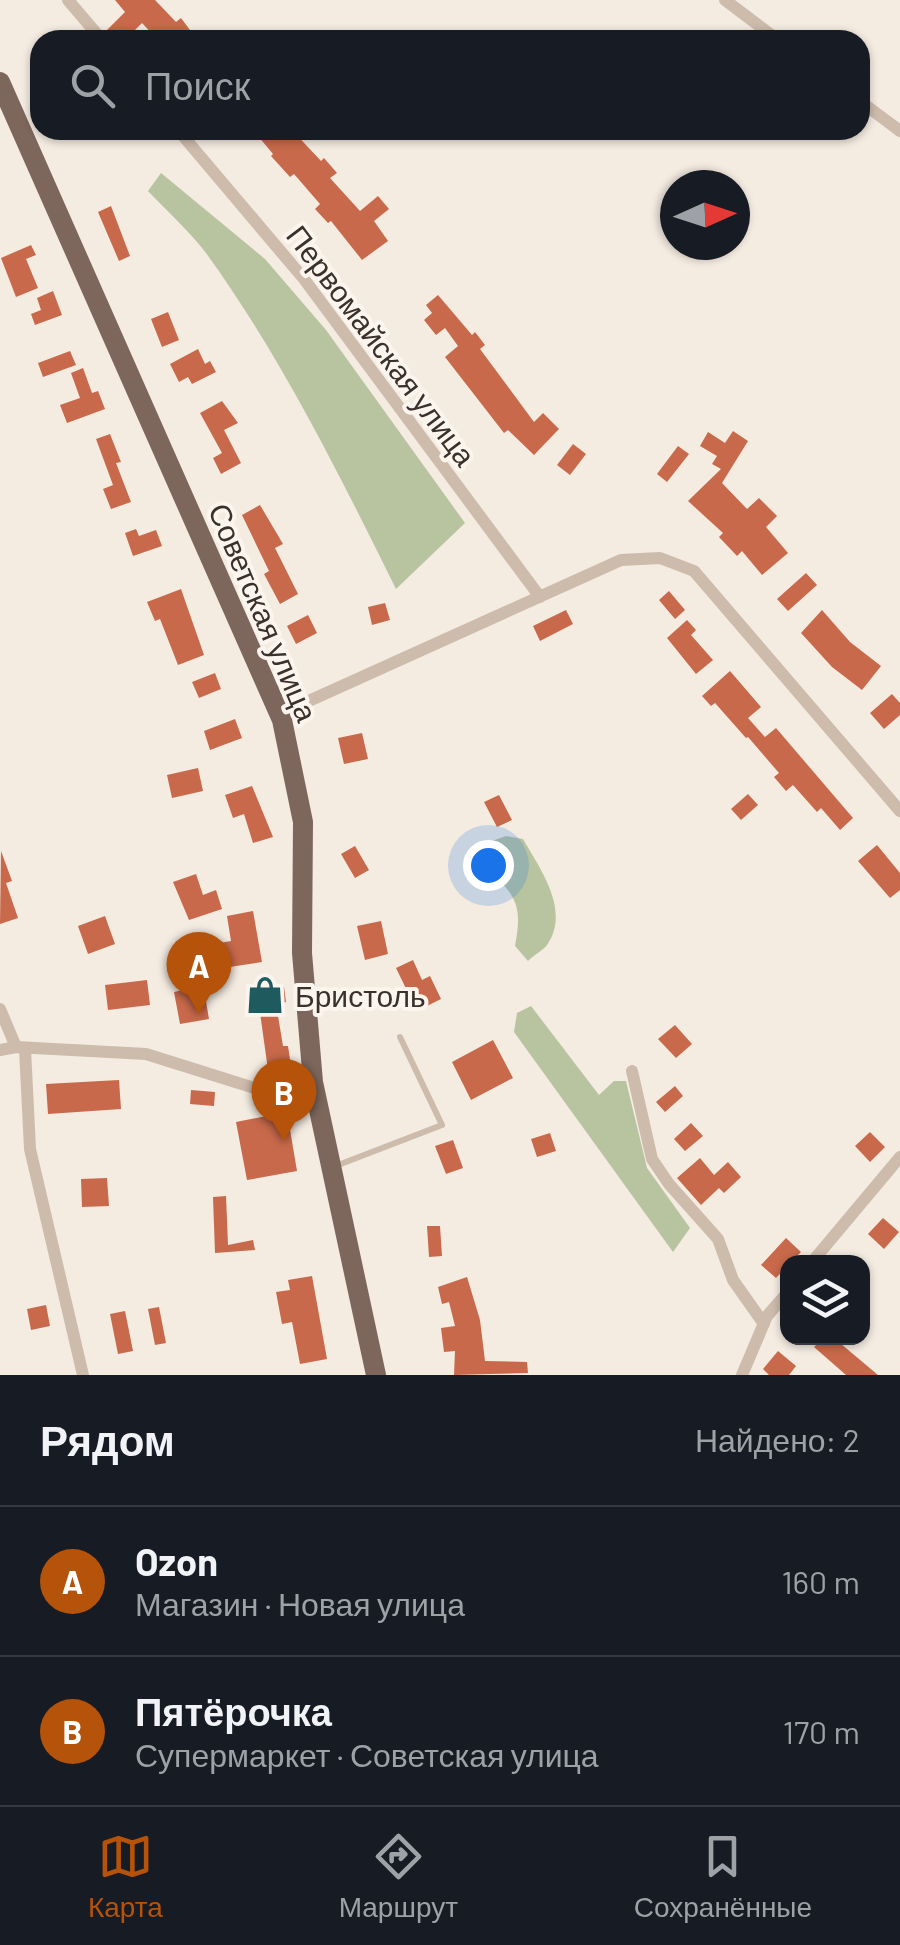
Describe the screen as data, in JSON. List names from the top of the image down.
{
  "streets": {
    "main road": ["Советская улица"],
    "street": ["Первомайская улица"]
  },
  "places": {
    "shop": ["Бристоль"]
  },
  "north": "right",
  "page": {
    "search": "Поиск",
    "pins": ["A", "B"],
    "heading": ["Рядом", "Найдено: 2"],
    "list": [
      {
        "mark": "A",
        "name": "Ozon",
        "note": "Магазин · Новая улица",
        "value": "160 m"
      },
      {
        "mark": "B",
        "name": "Пятёрочка",
        "note": "Супермаркет · Советская улица",
        "value": "170 m"
      }
    ],
    "nav": ["Карта", "Маршрут", "Сохранённые"]
  }
}
